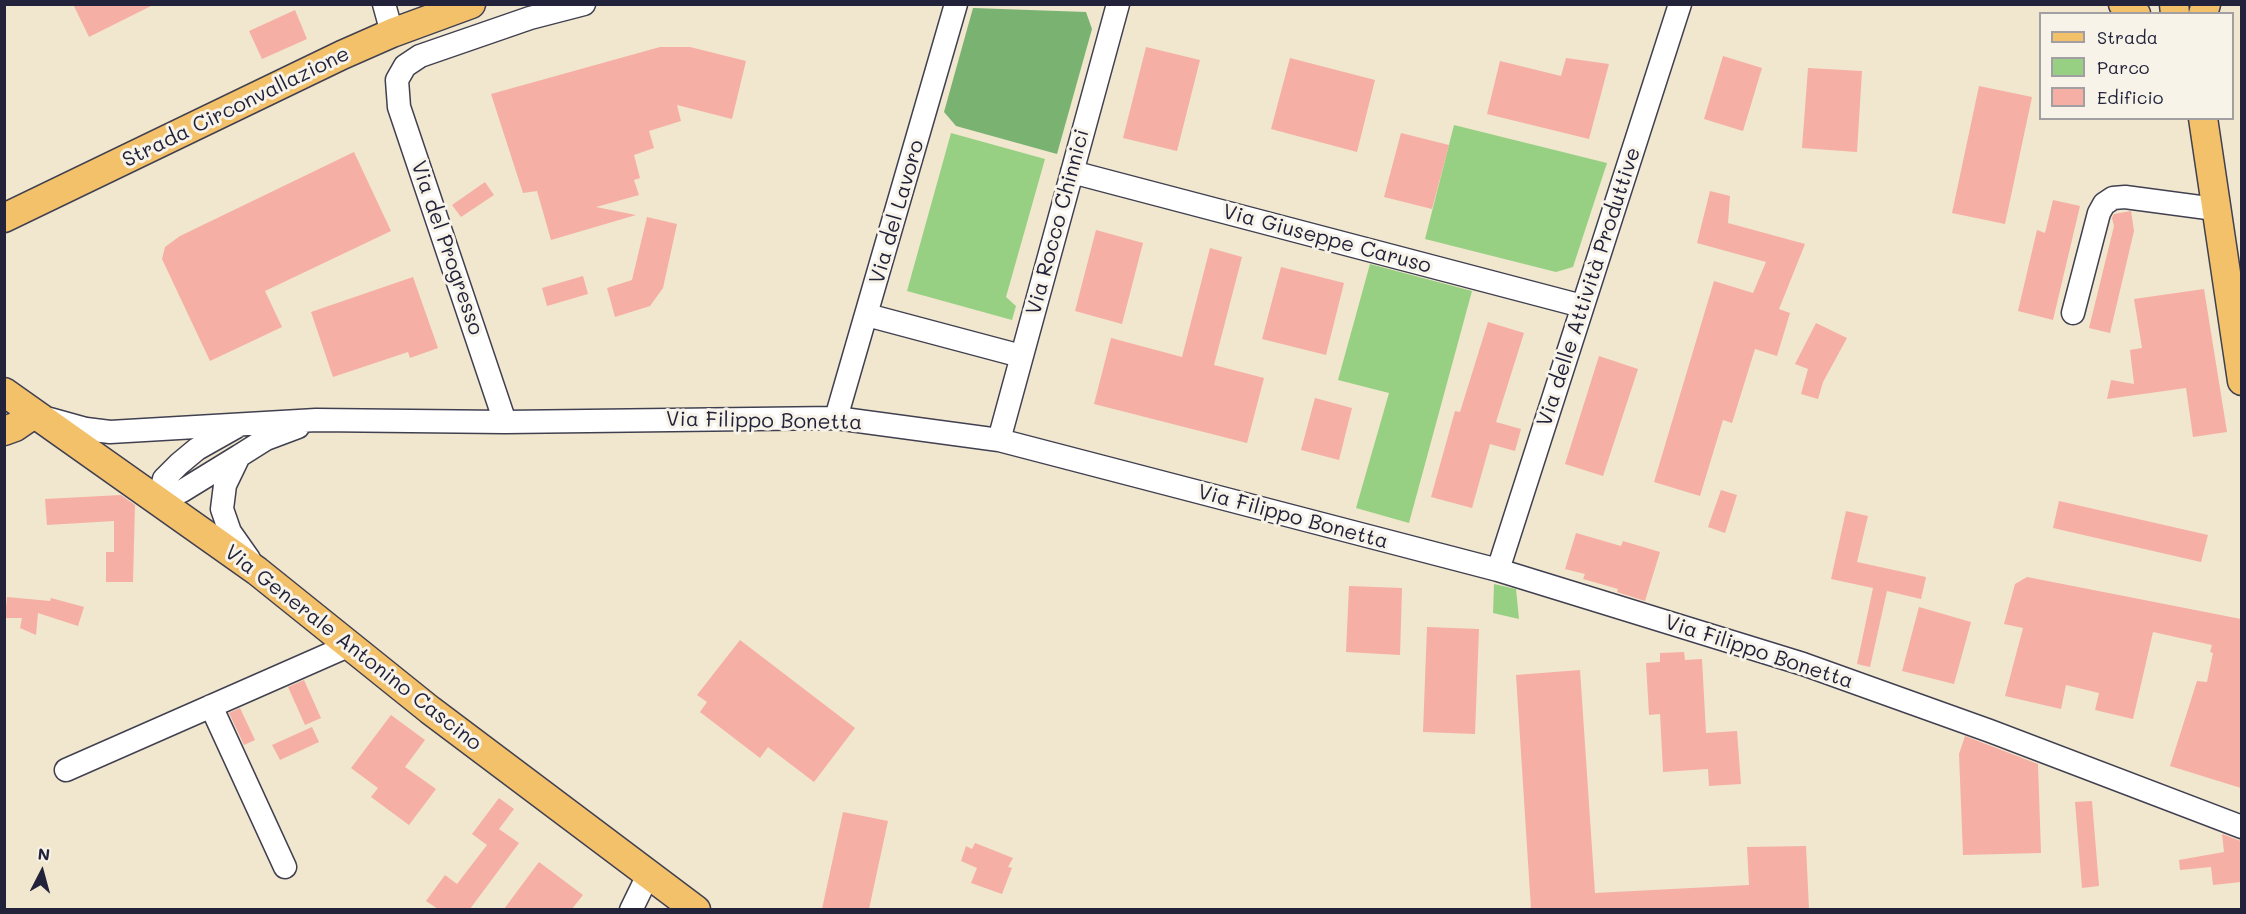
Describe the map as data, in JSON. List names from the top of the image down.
{
  "streets": {
    "main road": ["Strada Circonvallazione", "Via Generale Antonino Cascino"],
    "street": [
      "Via del Lavoro",
      "Via Rocco Chinnici",
      "Via Giuseppe Caruso",
      "Via del Progresso",
      "Via delle Attività Produttive",
      "Via Filippo Bonetta"
    ]
  },
  "crossings": [
    ["Via del Lavoro", "Via Filippo Bonetta"],
    ["Via Rocco Chinnici", "Via Giuseppe Caruso"],
    ["Via Rocco Chinnici", "Via Filippo Bonetta"],
    ["Via Giuseppe Caruso", "Via delle Attività Produttive"],
    ["Via del Progresso", "Via Filippo Bonetta"],
    ["Via delle Attività Produttive", "Via Filippo Bonetta"],
    ["Via Filippo Bonetta", "Via Generale Antonino Cascino"]
  ],
  "legend": ["Strada", "Parco", "Edificio"],
  "north": "top"
}
